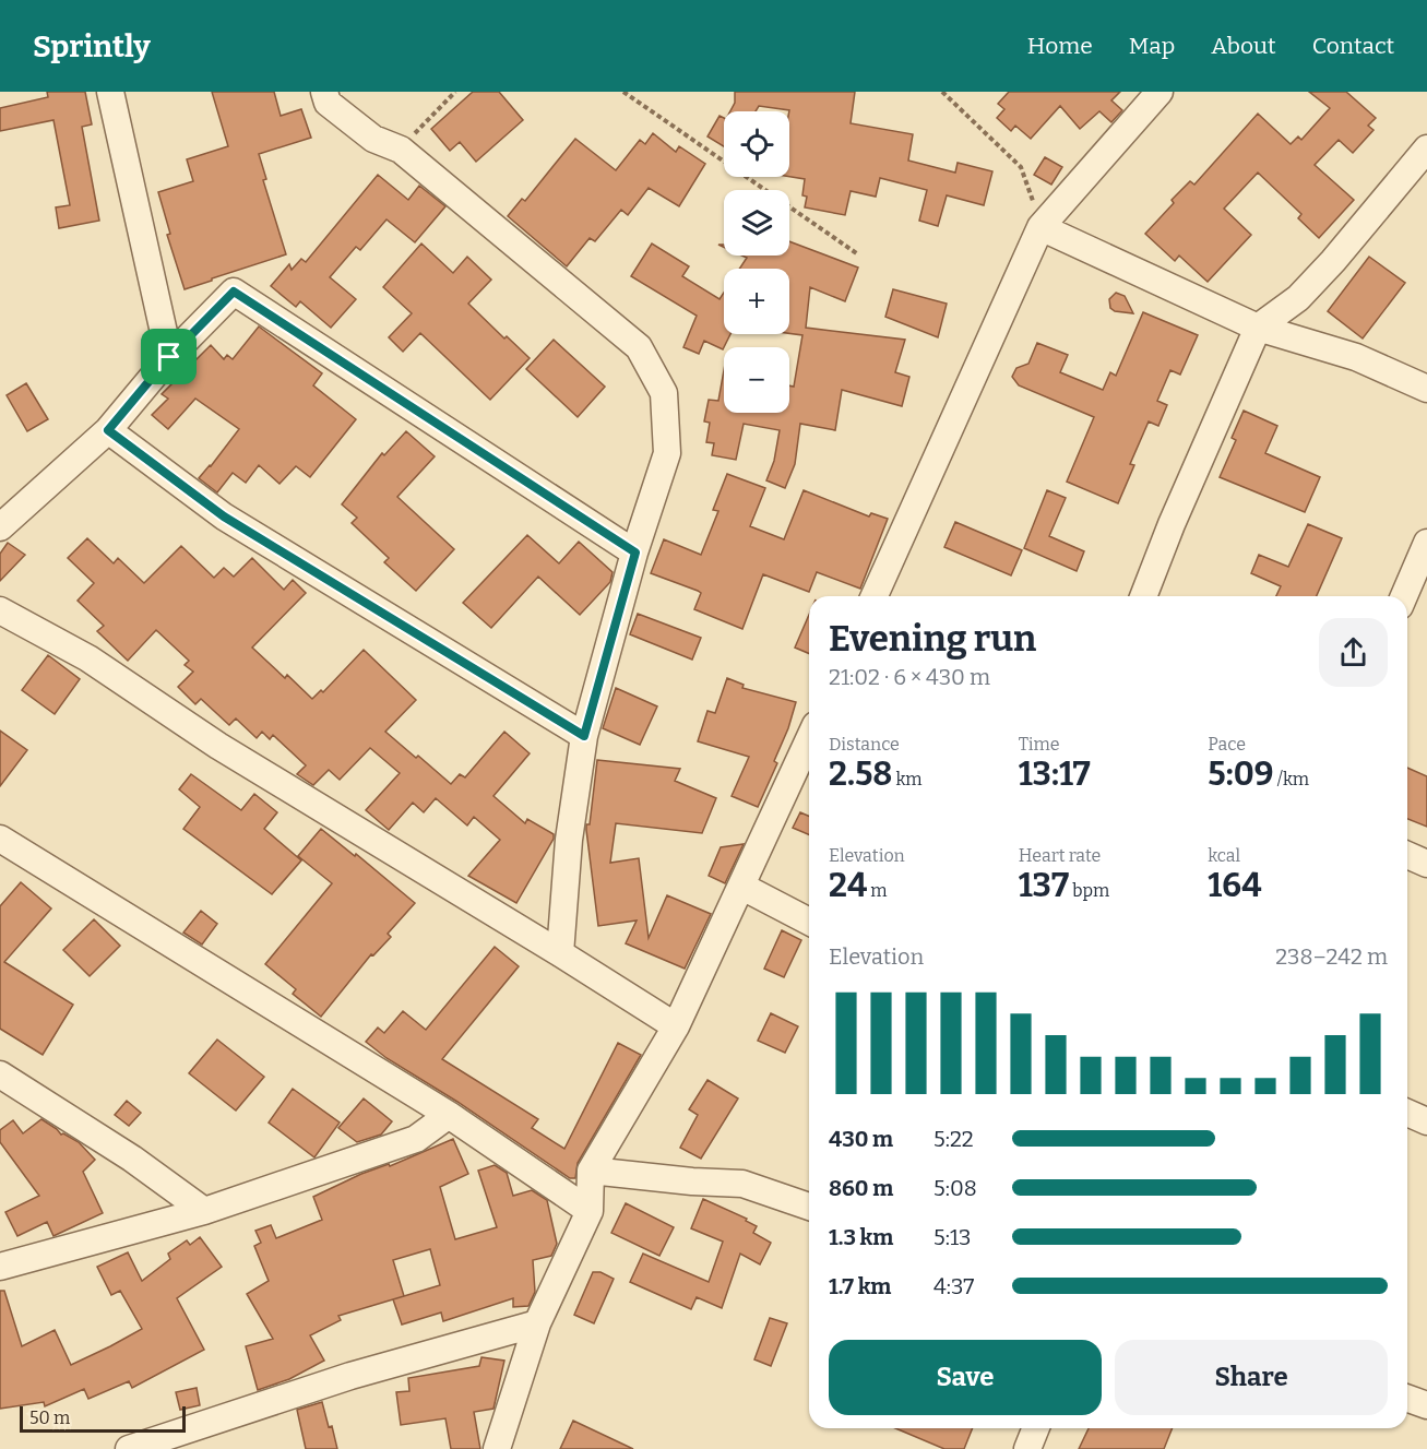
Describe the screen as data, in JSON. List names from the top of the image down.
{
  "scale_bar": "50 m",
  "page": {
    "header": "Sprintly",
    "nav": [
      "Home",
      "Map",
      "About",
      "Contact"
    ],
    "map_buttons": ["+", "−"],
    "heading": ["Evening run", "21:02 · 6 × 430 m"],
    "stats": [
      ["Distance", "2.58 km"],
      ["Time", "13:17"],
      ["Pace", "5:09 /km"],
      ["Elevation", "24 m"],
      ["Heart rate", "137 bpm"],
      ["kcal", "164"]
    ],
    "chart": ["Elevation", "238–242 m"],
    "list": [
      {
        "name": "430 m",
        "note": "5:22"
      },
      {
        "name": "860 m",
        "note": "5:08"
      },
      {
        "name": "1.3 km",
        "note": "5:13"
      },
      {
        "name": "1.7 km",
        "note": "4:37"
      }
    ],
    "buttons": ["Save", "Share"],
    "scale": "50 m"
  }
}
